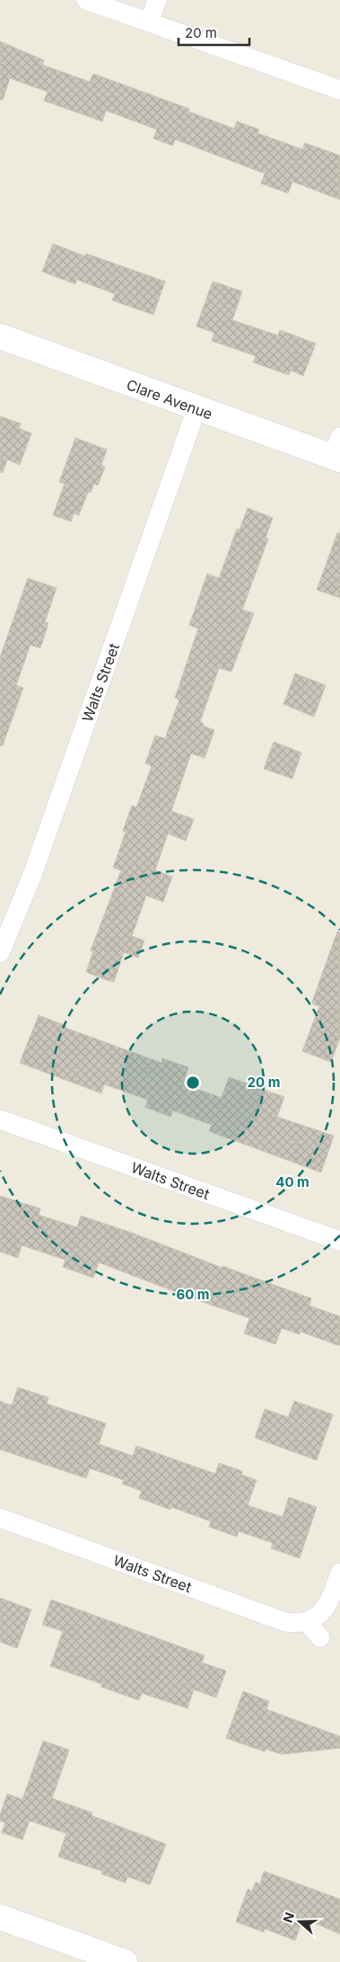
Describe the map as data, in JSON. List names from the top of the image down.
{
  "streets": {
    "street": ["Clare Avenue", "Walts Street"]
  },
  "crossings": [
    ["Clare Avenue", "Walts Street"]
  ],
  "scale_bar": "20 m",
  "north": "left",
  "rings": ["20 m", "40 m", "60 m"]
}
